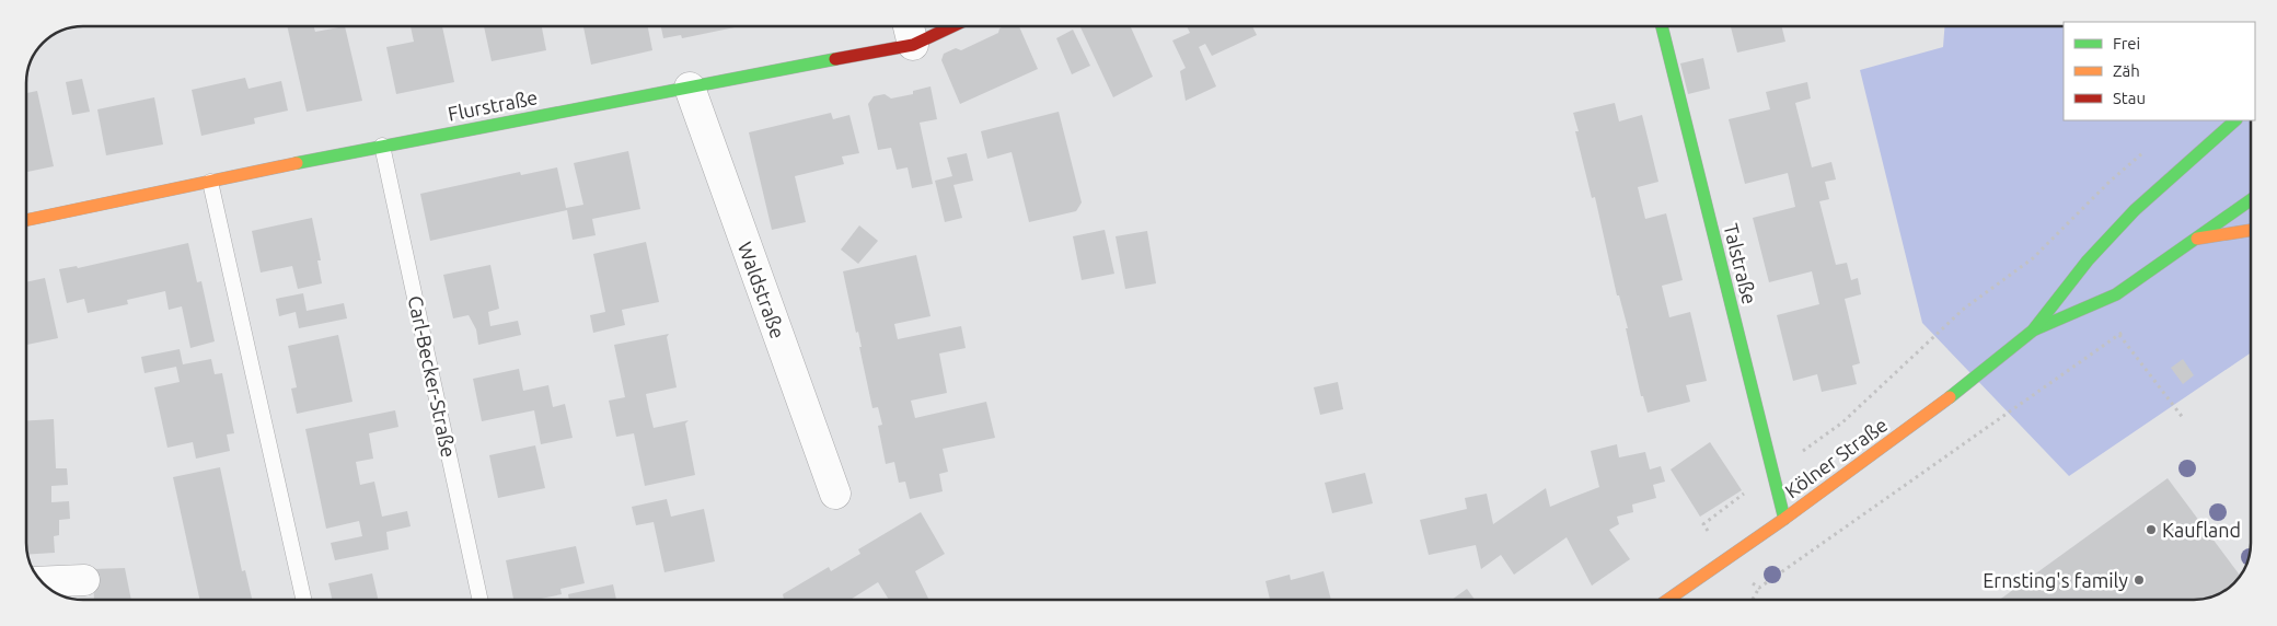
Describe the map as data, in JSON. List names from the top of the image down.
{
  "streets": {
    "main road": ["Flurstraße", "Talstraße", "Kölner Straße"],
    "street": ["Waldstraße"],
    "lane": ["Carl-Becker-Straße"]
  },
  "crossings": [
    ["Flurstraße", "Waldstraße"],
    ["Flurstraße", "Carl-Becker-Straße"],
    ["Talstraße", "Kölner Straße"]
  ],
  "places": ["Kaufland", "Ernsting's family"],
  "legend": ["Frei", "Zäh", "Stau"]
}
